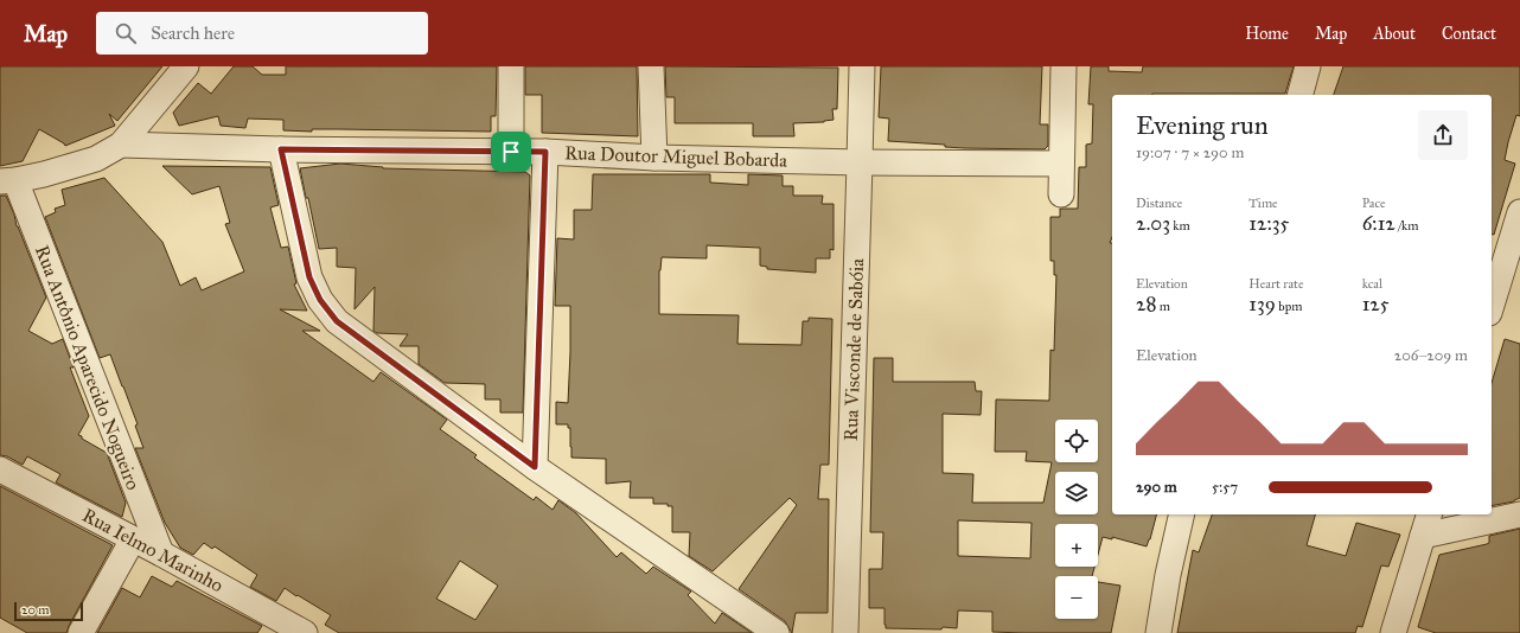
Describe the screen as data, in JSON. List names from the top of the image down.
{
  "streets": {
    "street": [
      "Rua Doutor Miguel Bobarda",
      "Rua Visconde de Sabóia",
      "Rua Antônio Aparecido Nogueiro",
      "Rua Ielmo Marinho"
    ]
  },
  "crossings": [
    ["Rua Doutor Miguel Bobarda", "Rua Visconde de Sabóia"],
    ["Rua Antônio Aparecido Nogueiro", "Rua Ielmo Marinho"]
  ],
  "scale_bar": "20 m",
  "page": {
    "header": "Map",
    "search": "Search here",
    "nav": [
      "Home",
      "Map",
      "About",
      "Contact"
    ],
    "heading": ["Evening run", "19:07 · 7 × 290 m"],
    "stats": [
      ["Distance", "2.03 km"],
      ["Time", "12:35"],
      ["Pace", "6:12 /km"],
      ["Elevation", "28 m"],
      ["Heart rate", "139 bpm"],
      ["kcal", "125"]
    ],
    "chart": ["Elevation", "206–209 m"],
    "map_buttons": ["+", "−"],
    "list": [
      {
        "name": "290 m",
        "note": "5:57"
      }
    ],
    "scale": "20 m"
  }
}
